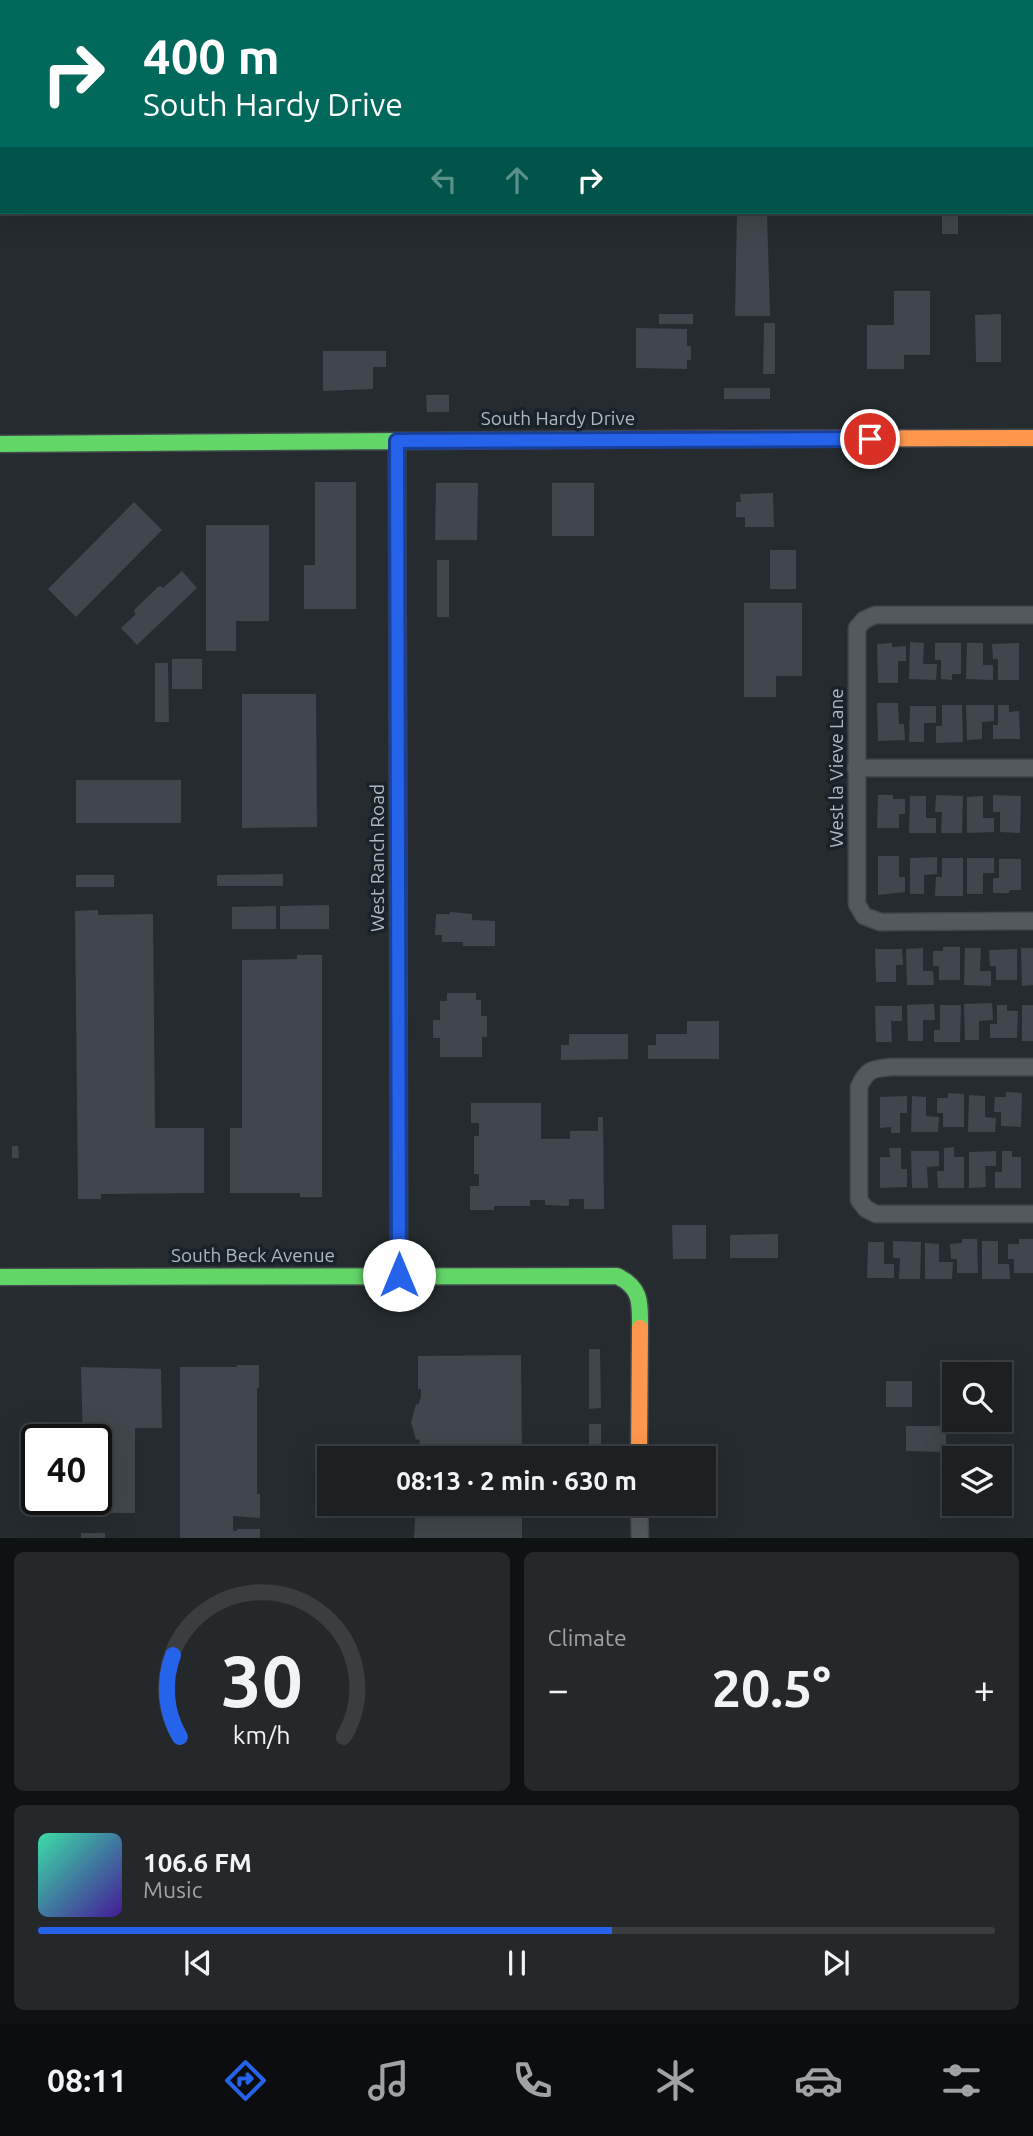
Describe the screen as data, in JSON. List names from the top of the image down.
{
  "streets": {
    "street": [
      "South Hardy Drive",
      "West la Vieve Lane",
      "West Ranch Road",
      "South Beck Avenue"
    ]
  },
  "crossings": [
    ["South Hardy Drive", "West Ranch Road"],
    ["West Ranch Road", "South Beck Avenue"]
  ],
  "page": {
    "turn": ["400 m", "South Hardy Drive"],
    "limit": "40",
    "trip": "08:13 · 2 min · 630 m",
    "tile": "Climate",
    "heat": ["−", "20.5°", "+"],
    "song": ["106.6 FM", "Music"],
    "tabs": "08:11",
    "gauge": ["30", "km/h"]
  }
}
